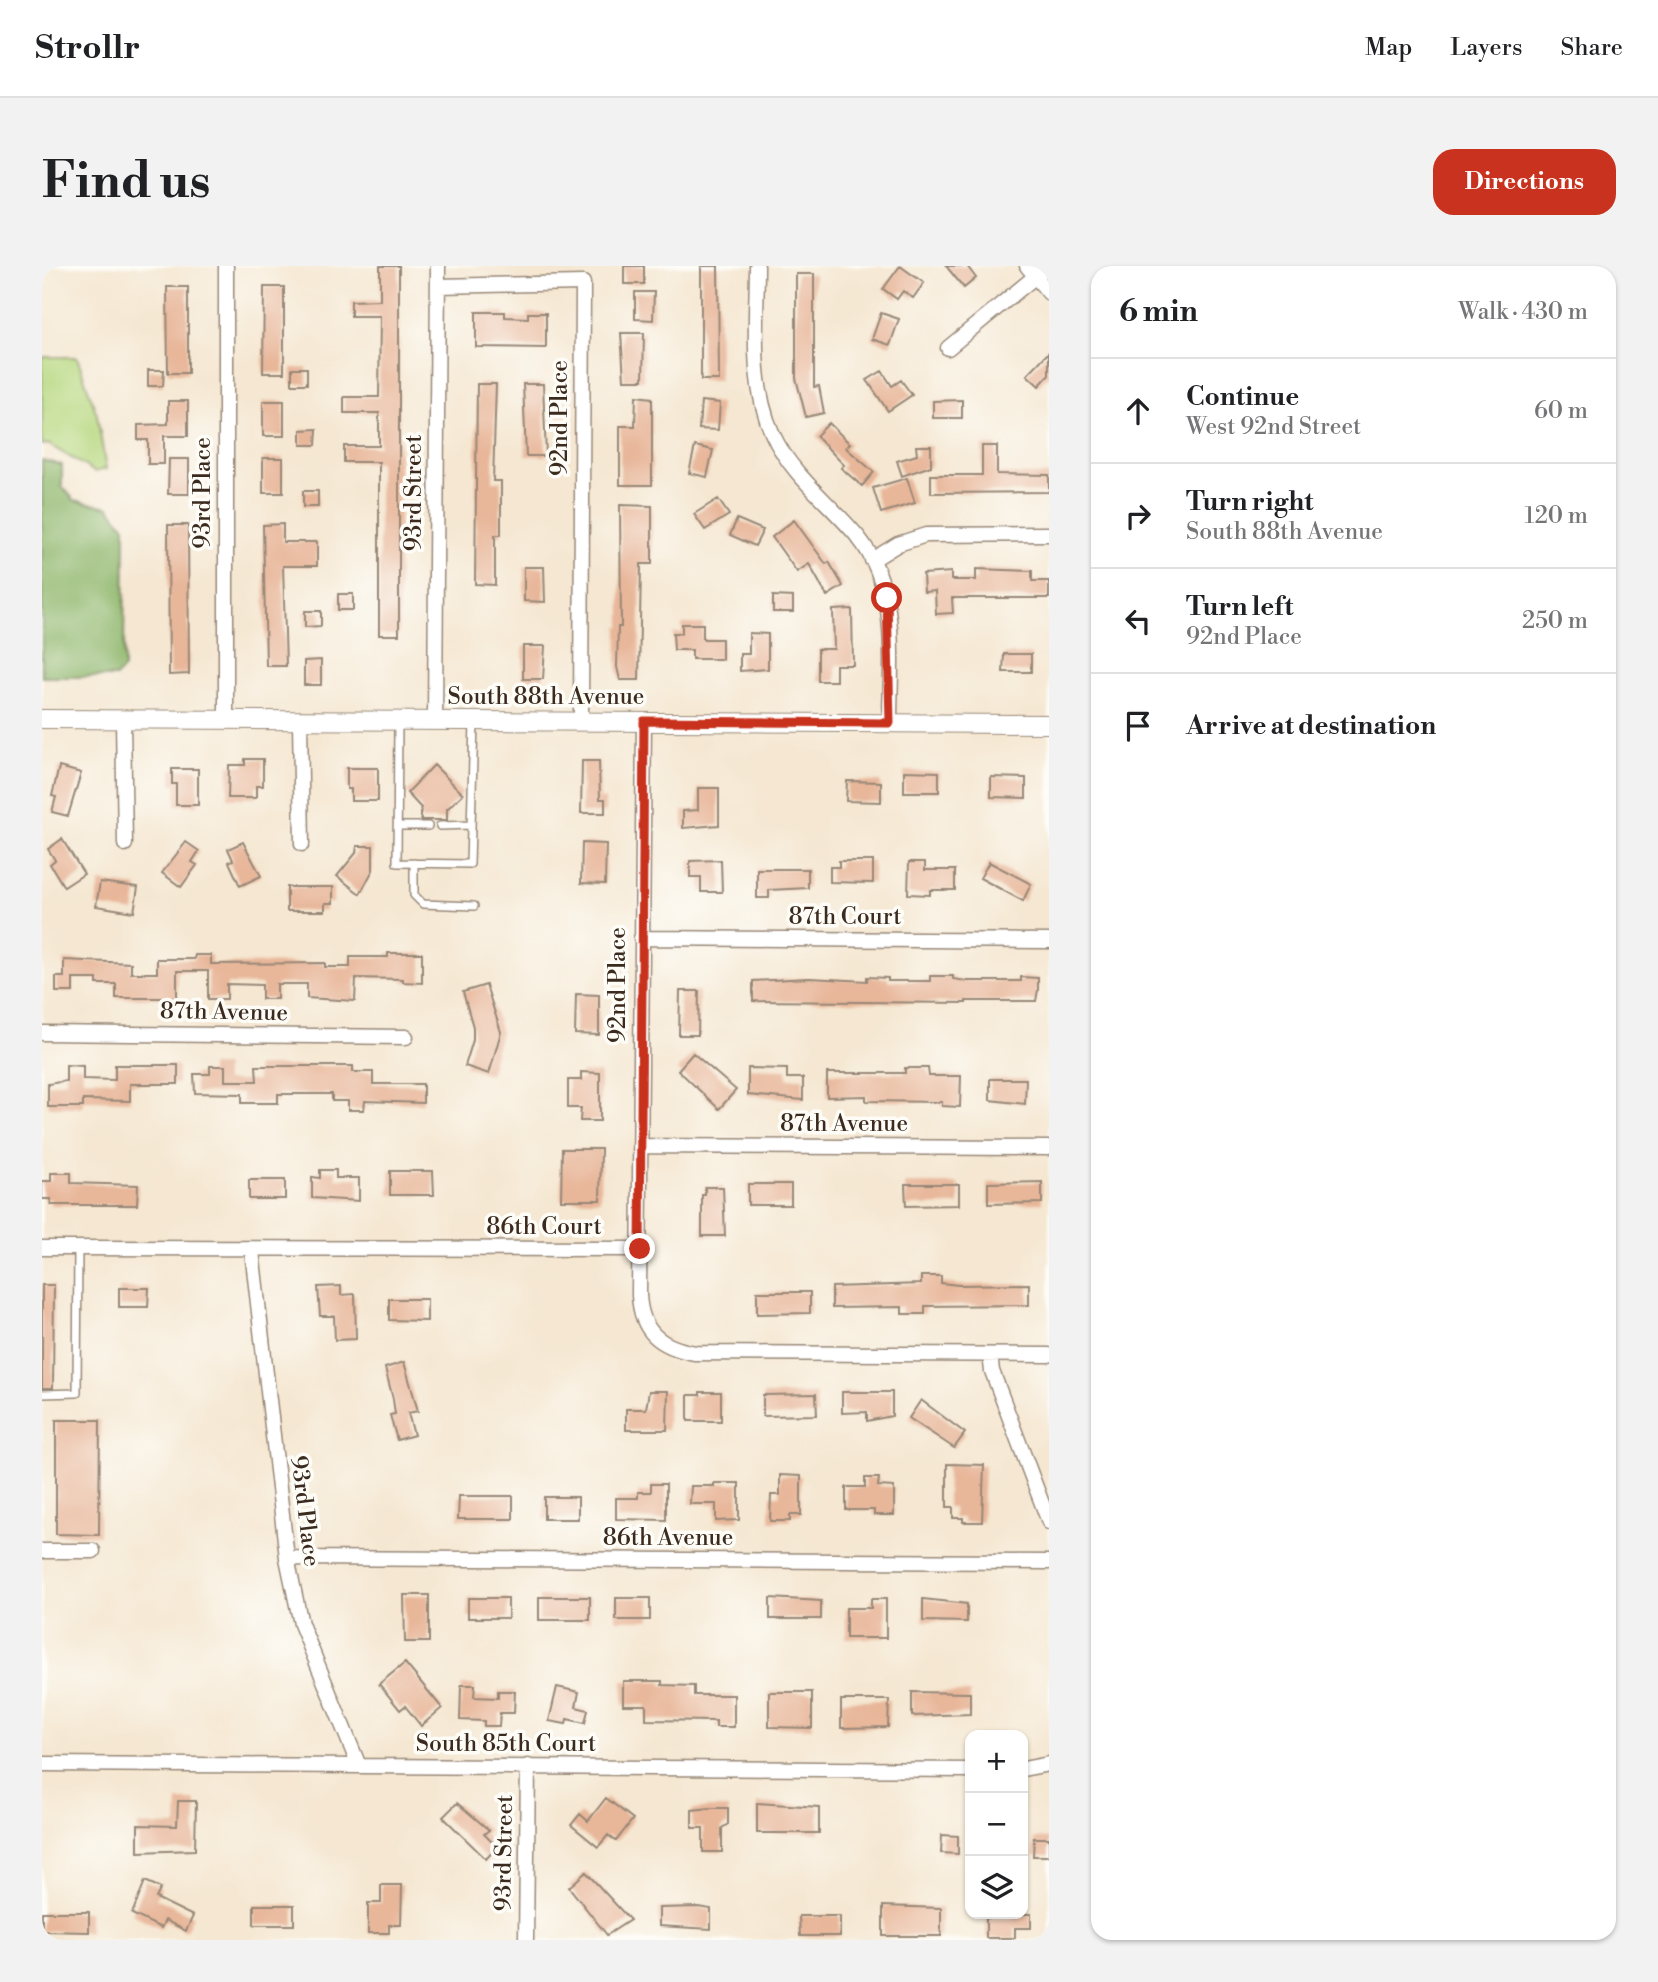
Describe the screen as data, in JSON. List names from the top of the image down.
{
  "streets": {
    "street": [
      "92nd Place",
      "93rd Place",
      "93rd Street",
      "South 88th Avenue",
      "87th Court",
      "87th Avenue",
      "86th Court",
      "86th Avenue",
      "South 85th Court"
    ]
  },
  "crossings": [
    ["92nd Place", "93rd Street"],
    ["92nd Place", "South 88th Avenue"],
    ["92nd Place", "87th Court"],
    ["92nd Place", "87th Avenue"],
    ["92nd Place", "86th Court"],
    ["93rd Place", "South 88th Avenue"],
    ["93rd Place", "86th Court"],
    ["93rd Place", "86th Avenue"],
    ["93rd Place", "South 85th Court"],
    ["93rd Street", "South 88th Avenue"],
    ["93rd Street", "South 85th Court"]
  ],
  "page": {
    "header": "Strollr",
    "nav": ["Map", "Layers", "Share"],
    "buttons": "Directions",
    "title": "Find us",
    "heading": ["6 min", "Walk · 430 m"],
    "list": [
      ["Continue", "West 92nd Street", "60 m"],
      ["Turn right", "South 88th Avenue", "120 m"],
      ["Turn left", "92nd Place", "250 m"],
      "Arrive at destination"
    ],
    "map_buttons": ["+", "−"]
  }
}
